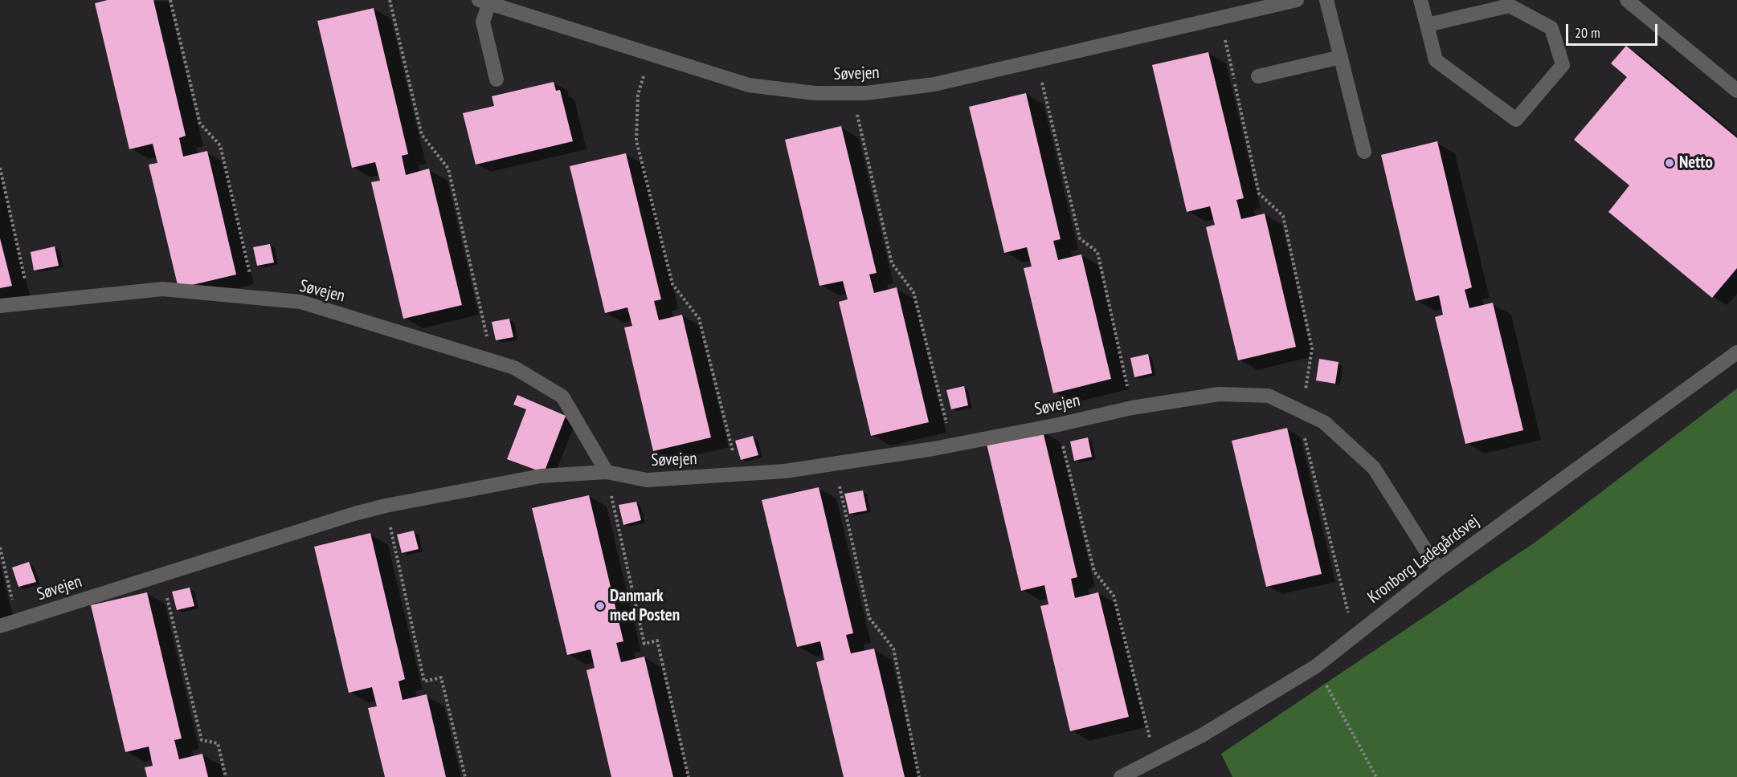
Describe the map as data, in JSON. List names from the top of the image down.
{
  "streets": {
    "street": ["Søvejen", "Kronborg Ladegårdsvej"]
  },
  "crossings": [
    ["Søvejen", "Kronborg Ladegårdsvej"]
  ],
  "places": ["Netto", "Danmark med Posten"],
  "scale_bar": "20 m"
}
